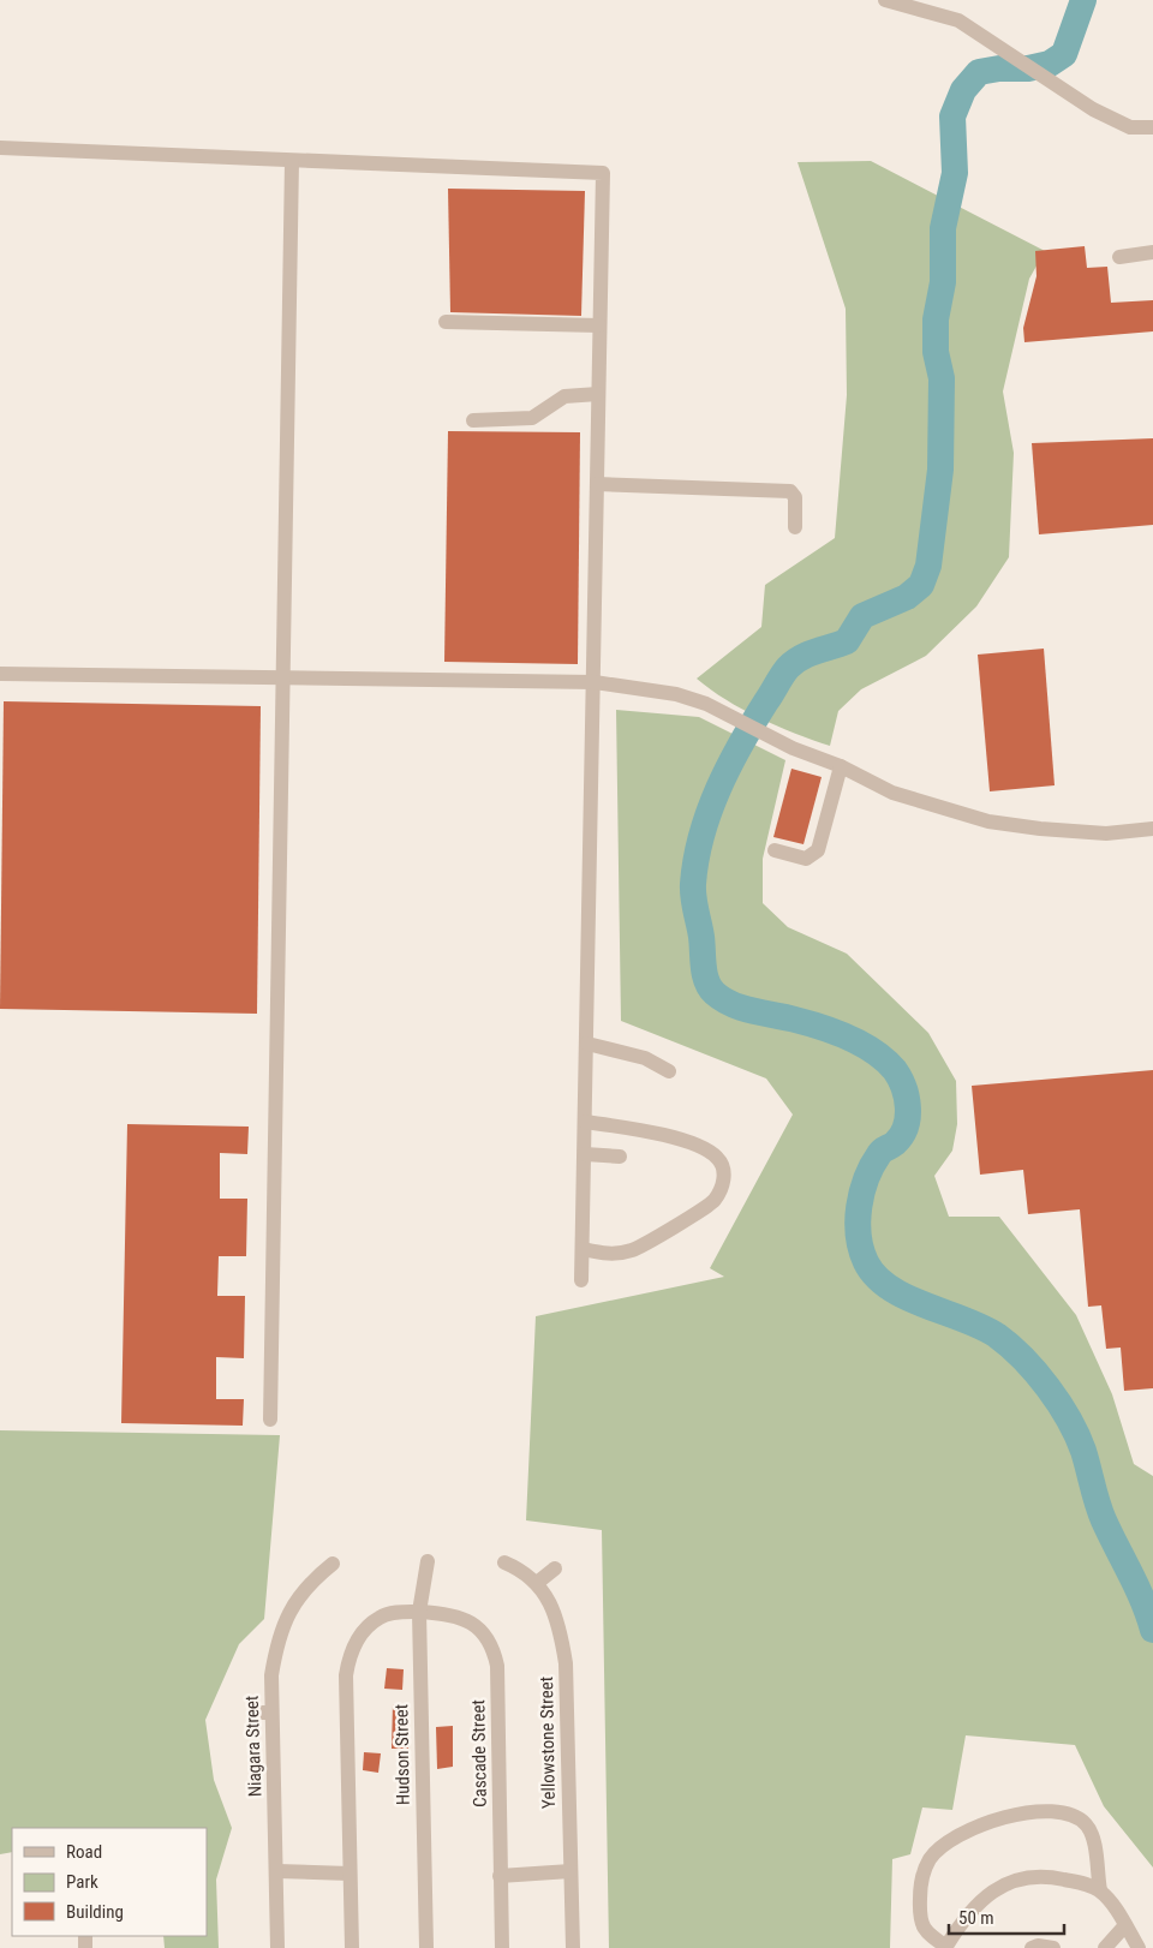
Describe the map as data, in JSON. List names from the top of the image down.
{
  "streets": {
    "street": [
      "Yellowstone Street",
      "Niagara Street",
      "Cascade Street",
      "Hudson Street"
    ]
  },
  "crossings": [
    ["Cascade Street", "Hudson Street"]
  ],
  "legend": ["Road", "Park", "Building"],
  "scale_bar": "50 m"
}
